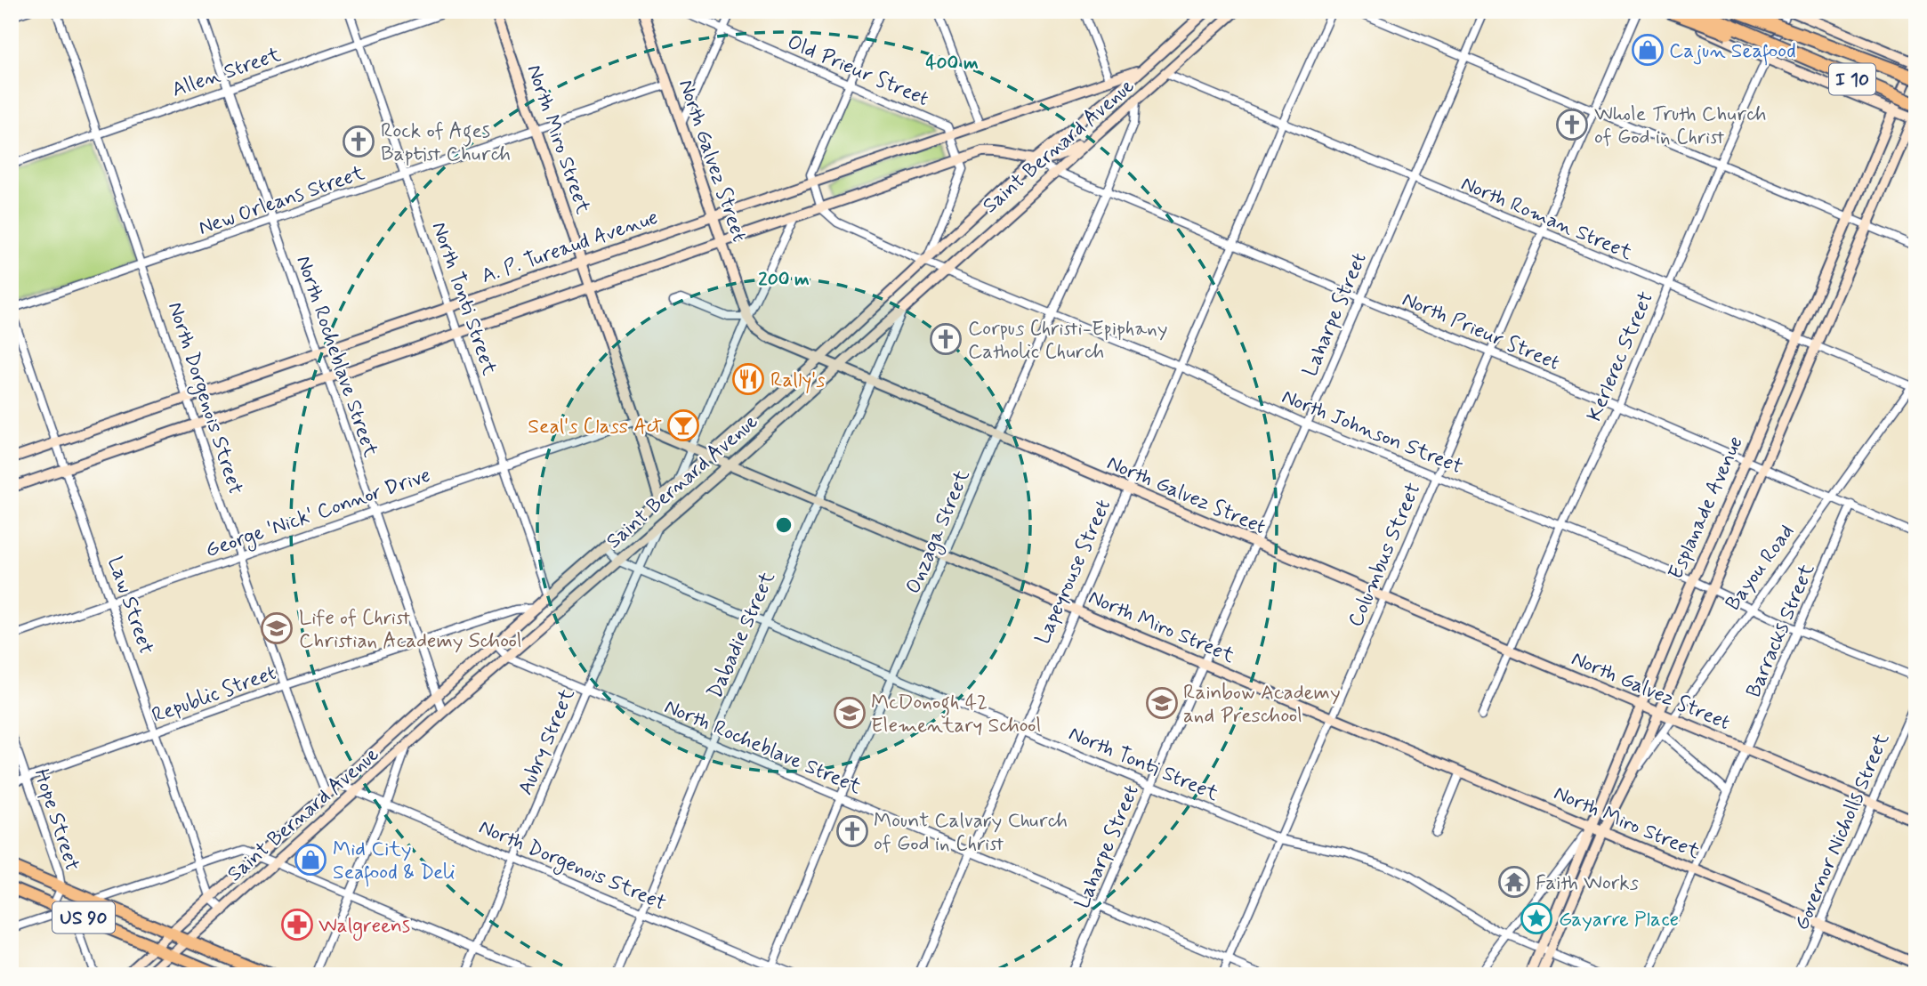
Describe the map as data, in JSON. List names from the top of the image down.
{
  "streets": {
    "highway": ["I 10"],
    "main road": ["US 90"],
    "street": [
      "Old Prieur Street",
      "Allen Street",
      "North Miro Street",
      "Saint Bernard Avenue",
      "North Galvez Street",
      "New Orleans Street",
      "North Roman Street",
      "A. P. Tureaud Avenue",
      "North Tonti Street",
      "Laharpe Street",
      "North Prieur Street",
      "North Rocheblave Street",
      "Kerlerec Street",
      "North Dorgenois Street",
      "North Johnson Street",
      "Esplanade Avenue",
      "George 'Nick' Connor Drive",
      "Onzaga Street",
      "Columbus Street",
      "Bayou Road",
      "Lapeyrouse Street",
      "Law Street",
      "Barracks Street",
      "Dabadie Street",
      "Republic Street",
      "Aubry Street",
      "Hope Street",
      "Governor Nicholls Street"
    ]
  },
  "crossings": [
    ["Old Prieur Street", "A. P. Tureaud Avenue"],
    ["Allen Street", "North Tonti Street"],
    ["Allen Street", "North Rocheblave Street"],
    ["Allen Street", "North Dorgenois Street"],
    ["I 10", "Esplanade Avenue"],
    ["North Miro Street", "Saint Bernard Avenue"],
    ["North Miro Street", "New Orleans Street"],
    ["North Miro Street", "A. P. Tureaud Avenue"],
    ["North Miro Street", "Laharpe Street"],
    ["North Miro Street", "Esplanade Avenue"],
    ["North Miro Street", "George 'Nick' Connor Drive"],
    ["North Miro Street", "Onzaga Street"],
    ["North Miro Street", "Columbus Street"],
    ["North Miro Street", "Lapeyrouse Street"],
    ["North Miro Street", "Barracks Street"],
    ["North Miro Street", "Dabadie Street"],
    ["North Miro Street", "Governor Nicholls Street"],
    ["Saint Bernard Avenue", "North Galvez Street"],
    ["Saint Bernard Avenue", "North Roman Street"],
    ["Saint Bernard Avenue", "A. P. Tureaud Avenue"],
    ["Saint Bernard Avenue", "North Tonti Street"],
    ["Saint Bernard Avenue", "North Prieur Street"],
    ["Saint Bernard Avenue", "North Rocheblave Street"],
    ["Saint Bernard Avenue", "North Dorgenois Street"],
    ["Saint Bernard Avenue", "North Johnson Street"],
    ["Saint Bernard Avenue", "Onzaga Street"],
    ["Saint Bernard Avenue", "Law Street"],
    ["Saint Bernard Avenue", "Dabadie Street"],
    ["Saint Bernard Avenue", "Republic Street"],
    ["Saint Bernard Avenue", "Aubry Street"],
    ["Saint Bernard Avenue", "US 90"],
    ["North Galvez Street", "New Orleans Street"],
    ["North Galvez Street", "A. P. Tureaud Avenue"],
    ["North Galvez Street", "Laharpe Street"],
    ["North Galvez Street", "Kerlerec Street"],
    ["North Galvez Street", "Esplanade Avenue"],
    ["North Galvez Street", "Onzaga Street"],
    ["North Galvez Street", "Columbus Street"],
    ["North Galvez Street", "Bayou Road"],
    ["North Galvez Street", "Lapeyrouse Street"],
    ["North Galvez Street", "Barracks Street"],
    ["North Galvez Street", "Dabadie Street"],
    ["North Galvez Street", "Governor Nicholls Street"],
    ["New Orleans Street", "North Tonti Street"],
    ["New Orleans Street", "North Rocheblave Street"],
    ["New Orleans Street", "North Dorgenois Street"],
    ["New Orleans Street", "Law Street"],
    ["North Roman Street", "Laharpe Street"],
    ["North Roman Street", "Kerlerec Street"],
    ["North Roman Street", "Esplanade Avenue"],
    ["North Roman Street", "Columbus Street"],
    ["North Roman Street", "Bayou Road"],
    ["North Roman Street", "Lapeyrouse Street"],
    ["A. P. Tureaud Avenue", "North Tonti Street"],
    ["A. P. Tureaud Avenue", "North Rocheblave Street"],
    ["A. P. Tureaud Avenue", "North Dorgenois Street"],
    ["A. P. Tureaud Avenue", "Law Street"],
    ["North Tonti Street", "Laharpe Street"],
    ["North Tonti Street", "Esplanade Avenue"],
    ["North Tonti Street", "George 'Nick' Connor Drive"],
    ["North Tonti Street", "Onzaga Street"],
    ["North Tonti Street", "Columbus Street"],
    ["North Tonti Street", "Lapeyrouse Street"],
    ["North Tonti Street", "Dabadie Street"],
    ["North Tonti Street", "Aubry Street"],
    ["Laharpe Street", "North Prieur Street"],
    ["Laharpe Street", "North Rocheblave Street"],
    ["Laharpe Street", "North Johnson Street"],
    ["North Prieur Street", "Kerlerec Street"],
    ["North Prieur Street", "Esplanade Avenue"],
    ["North Prieur Street", "Onzaga Street"],
    ["North Prieur Street", "Columbus Street"],
    ["North Prieur Street", "Bayou Road"],
    ["North Prieur Street", "Lapeyrouse Street"],
    ["North Prieur Street", "Barracks Street"],
    ["North Rocheblave Street", "George 'Nick' Connor Drive"],
    ["North Rocheblave Street", "Onzaga Street"],
    ["North Rocheblave Street", "Columbus Street"],
    ["North Rocheblave Street", "Lapeyrouse Street"],
    ["North Rocheblave Street", "Dabadie Street"],
    ["North Rocheblave Street", "Republic Street"],
    ["North Rocheblave Street", "Aubry Street"],
    ["Kerlerec Street", "North Johnson Street"],
    ["North Dorgenois Street", "George 'Nick' Connor Drive"],
    ["North Dorgenois Street", "Onzaga Street"],
    ["North Dorgenois Street", "Dabadie Street"],
    ["North Dorgenois Street", "Republic Street"],
    ["North Dorgenois Street", "Aubry Street"],
    ["North Johnson Street", "Esplanade Avenue"],
    ["North Johnson Street", "Onzaga Street"],
    ["North Johnson Street", "Columbus Street"],
    ["North Johnson Street", "Bayou Road"],
    ["North Johnson Street", "Lapeyrouse Street"],
    ["North Johnson Street", "Barracks Street"],
    ["Esplanade Avenue", "Bayou Road"],
    ["George 'Nick' Connor Drive", "Law Street"],
    ["Law Street", "Republic Street"],
    ["Republic Street", "Hope Street"],
    ["Hope Street", "US 90"]
  ],
  "places": {
    "shop": ["Cajun Seafood", "Mid City Seafood & Deli"],
    "church": [
      "Whole Truth Church of God in Christ",
      "Rock of Ages Baptist Church",
      "Corpus Christi-Epiphany Catholic Church",
      "Mount Calvary Church of God in Christ"
    ],
    "restaurant": ["Rally's"],
    "bar": ["Seal's Class Act"],
    "school or university": ["Life of Christ Christian Academy School", "Rainbow Academy and Preschool", "McDonogh 42 Elementary School"],
    "temple": ["Faith Works"],
    "place": ["Gayarre Place"],
    "pharmacy": ["Walgreens"]
  },
  "rings": ["400 m", "200 m"]
}
